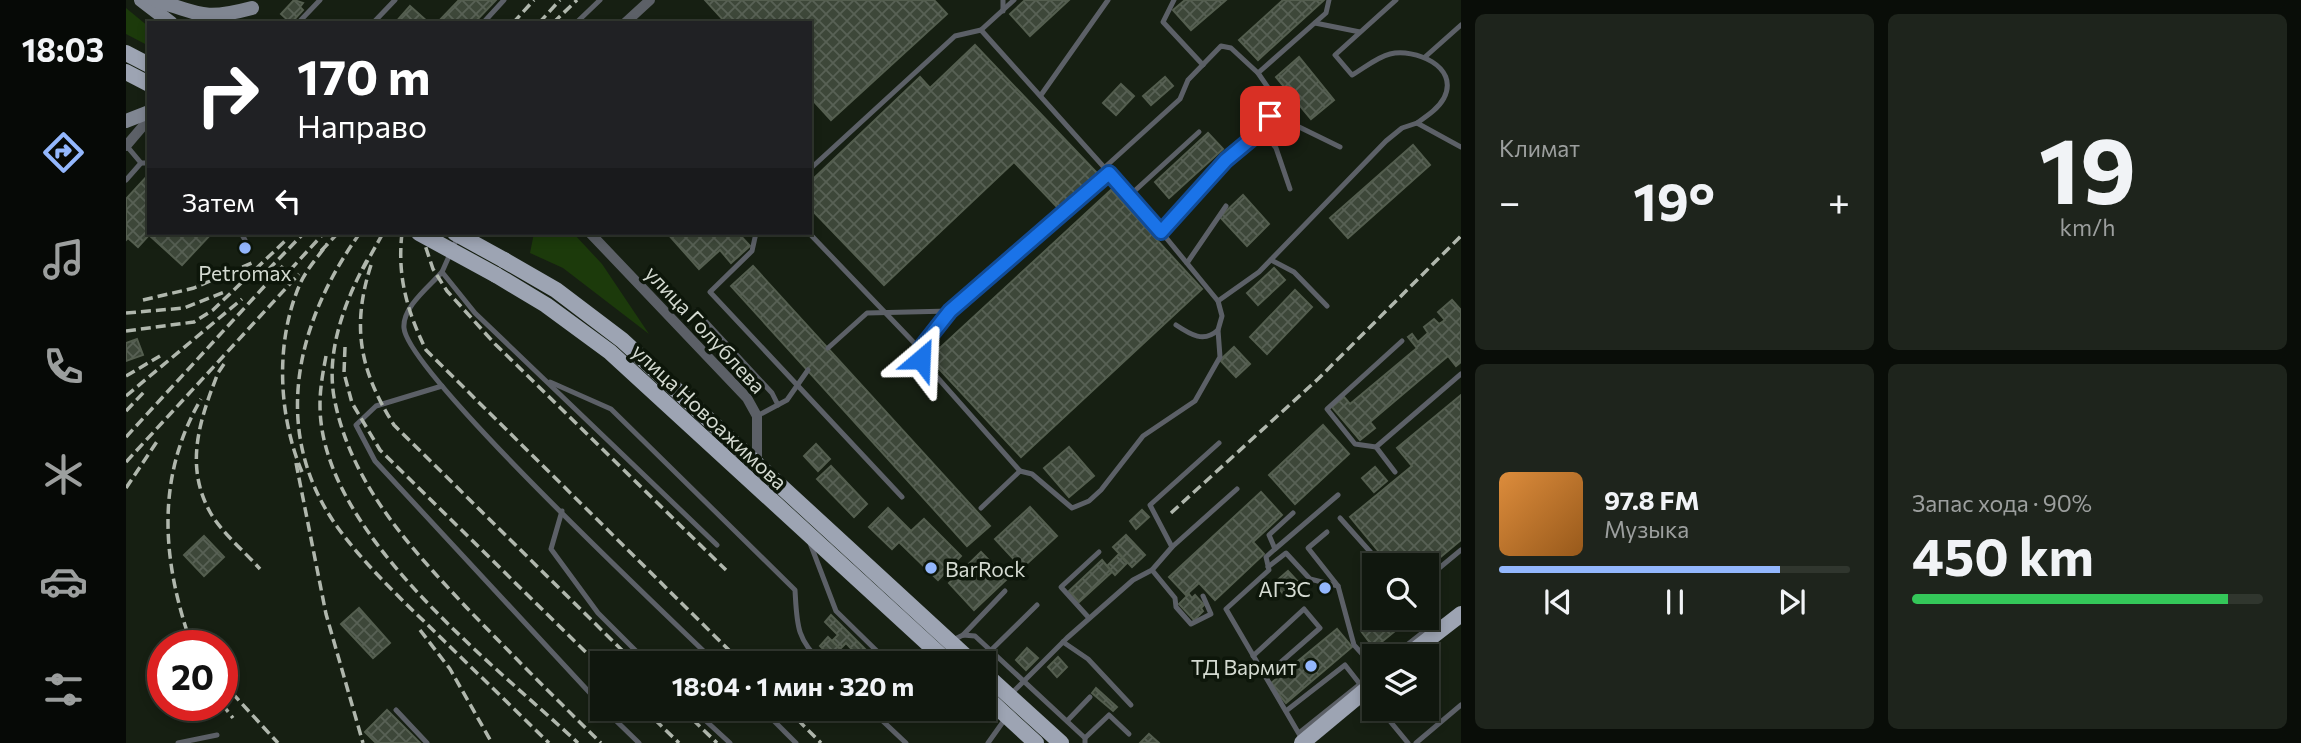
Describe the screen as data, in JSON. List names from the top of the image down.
{
  "streets": {
    "main road": ["улица Новоажимова"],
    "street": ["улица Голублева"]
  },
  "crossings": [
    ["улица Голублева", "улица Новоажимова"]
  ],
  "places": [
    "Petromax",
    "BarRock",
    "АГЗС",
    "ТД Вармит"
  ],
  "page": {
    "tabs": "18:03",
    "tile": [
      "Климат",
      ["19", "km/h"],
      ["Запас хода · 90%", "450 km"]
    ],
    "turn": ["170 m", "Направо"],
    "then": "Затем",
    "heat": ["−", "19°", "+"],
    "song": ["97.8 FM", "Музыка"],
    "limit": "20",
    "trip": "18:04 · 1 мин · 320 m"
  }
}
